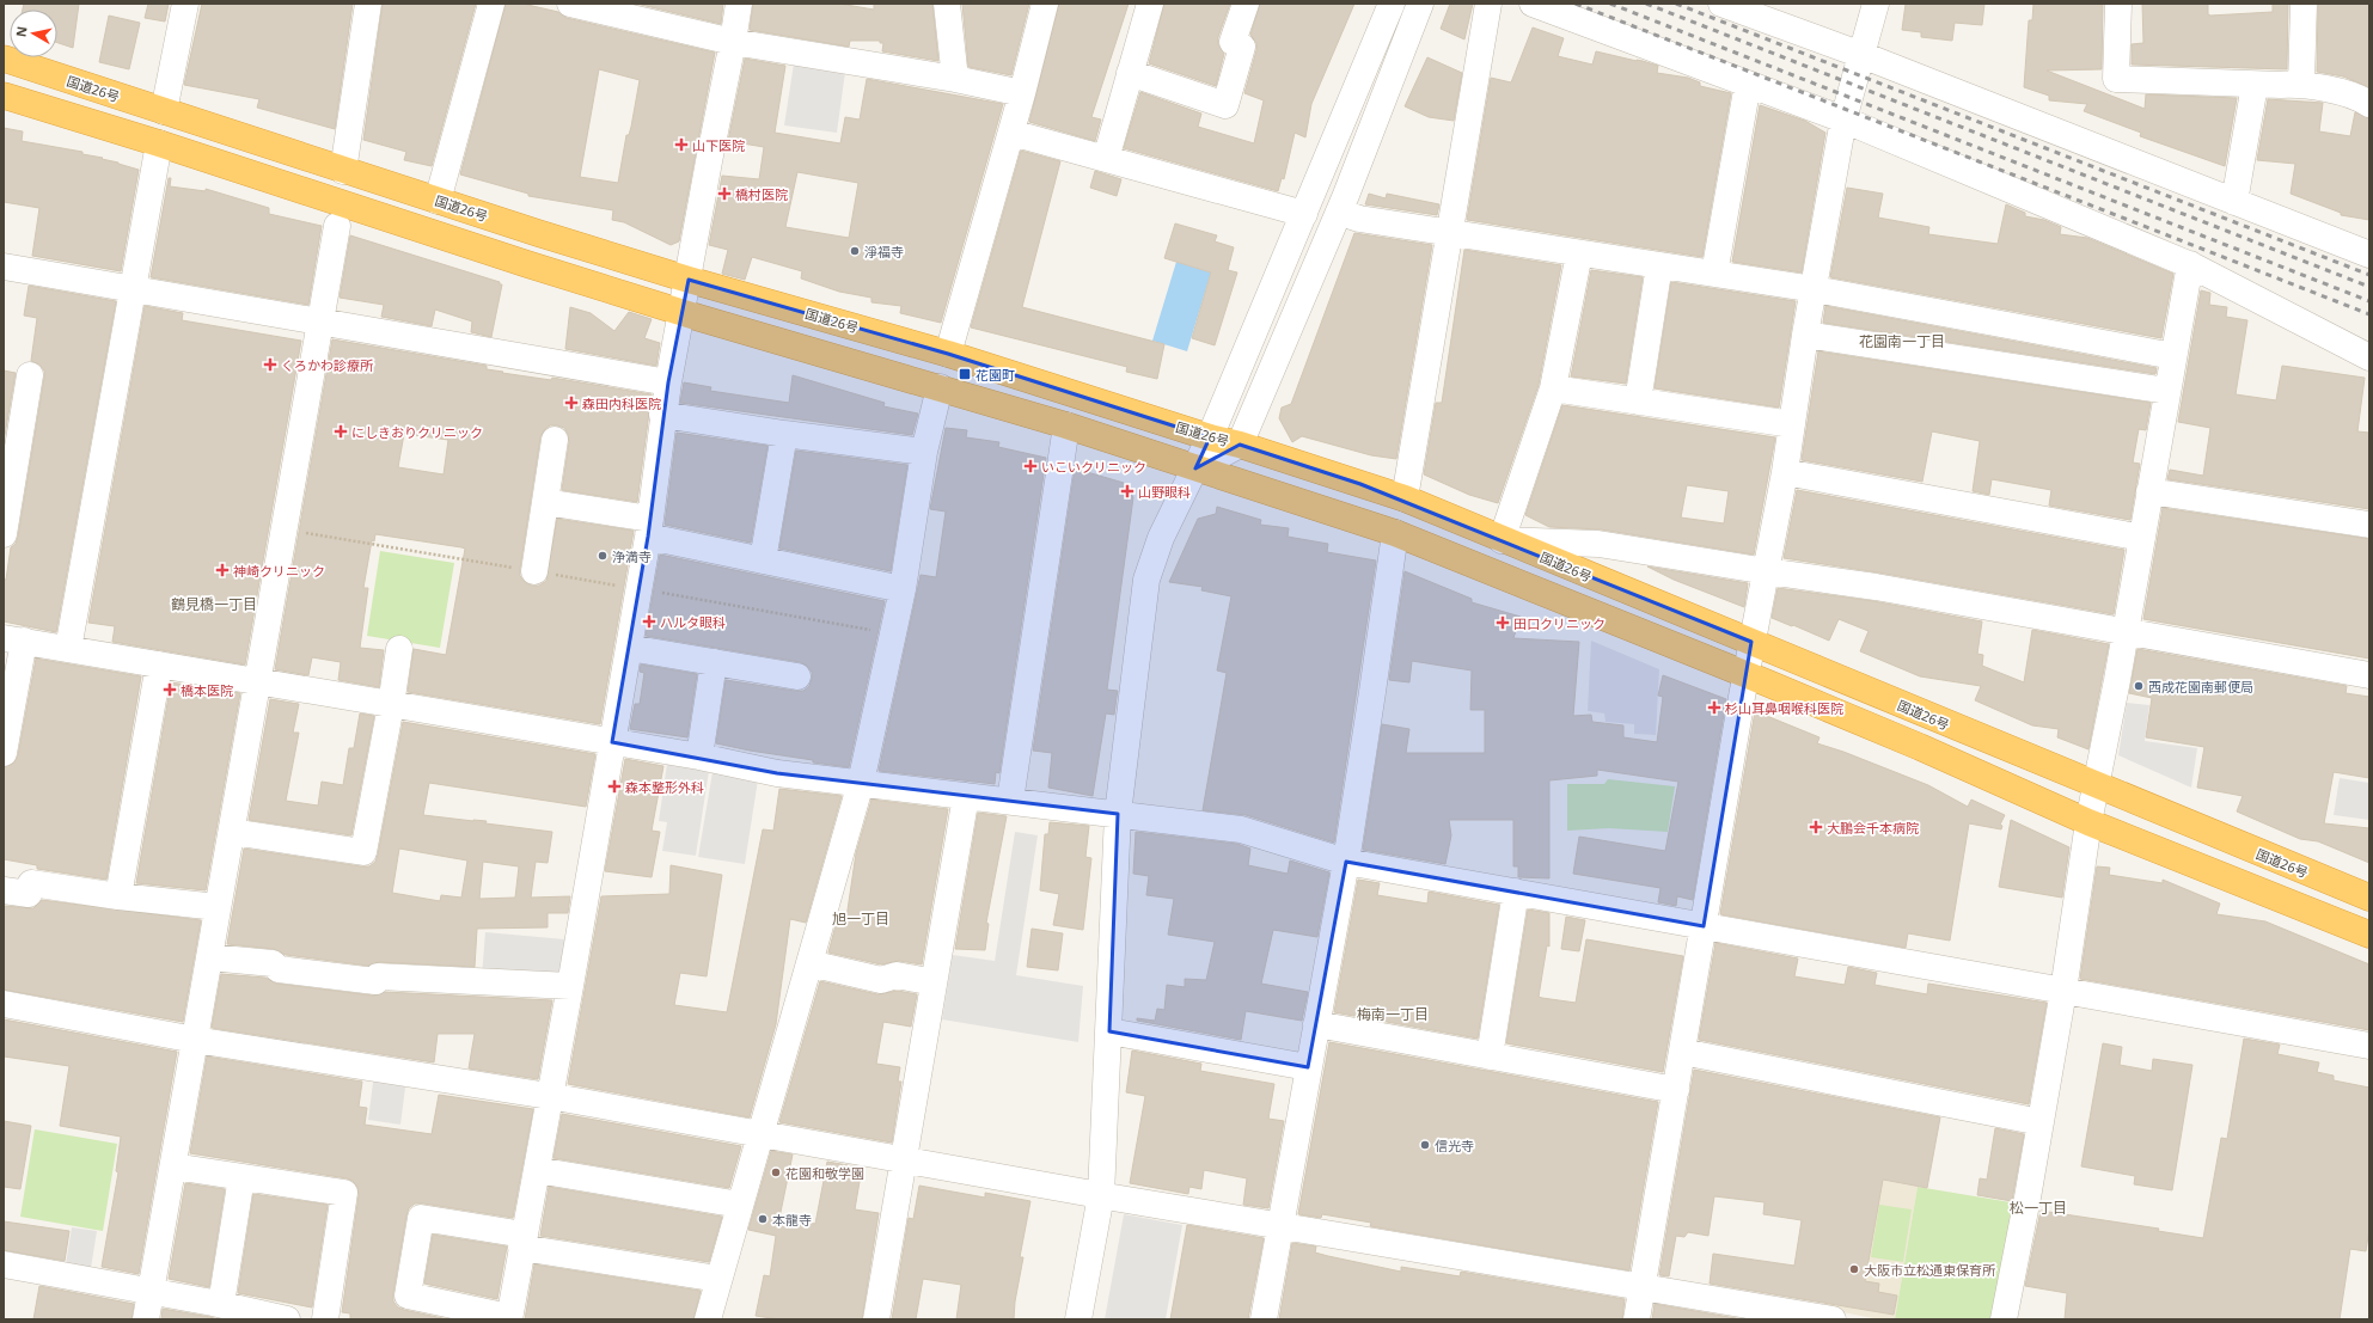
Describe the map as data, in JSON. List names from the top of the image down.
{
  "streets": {
    "highway": ["国道26号"]
  },
  "districts": [
    "花園南一丁目",
    "鶴見橋一丁目",
    "旭一丁目",
    "梅南一丁目",
    "松一丁目"
  ],
  "places": {
    "health": [
      "山下医院",
      "橋村医院",
      "くろかわ診療所",
      "森田内科医院",
      "にしきおりクリニック",
      "いこいクリニック",
      "山野眼科",
      "神崎クリニック",
      "ハルタ眼科",
      "田口クリニック",
      "橋本医院",
      "杉山耳鼻咽喉科医院",
      "森本整形外科",
      "大鵬会千本病院"
    ],
    "other": [
      "淨福寺",
      "浄満寺",
      "西成花園南郵便局",
      "信光寺",
      "花園和敬学園",
      "本龍寺",
      "大阪市立松通東保育所"
    ],
    "transit": ["花園町"]
  },
  "north": "left"
}
